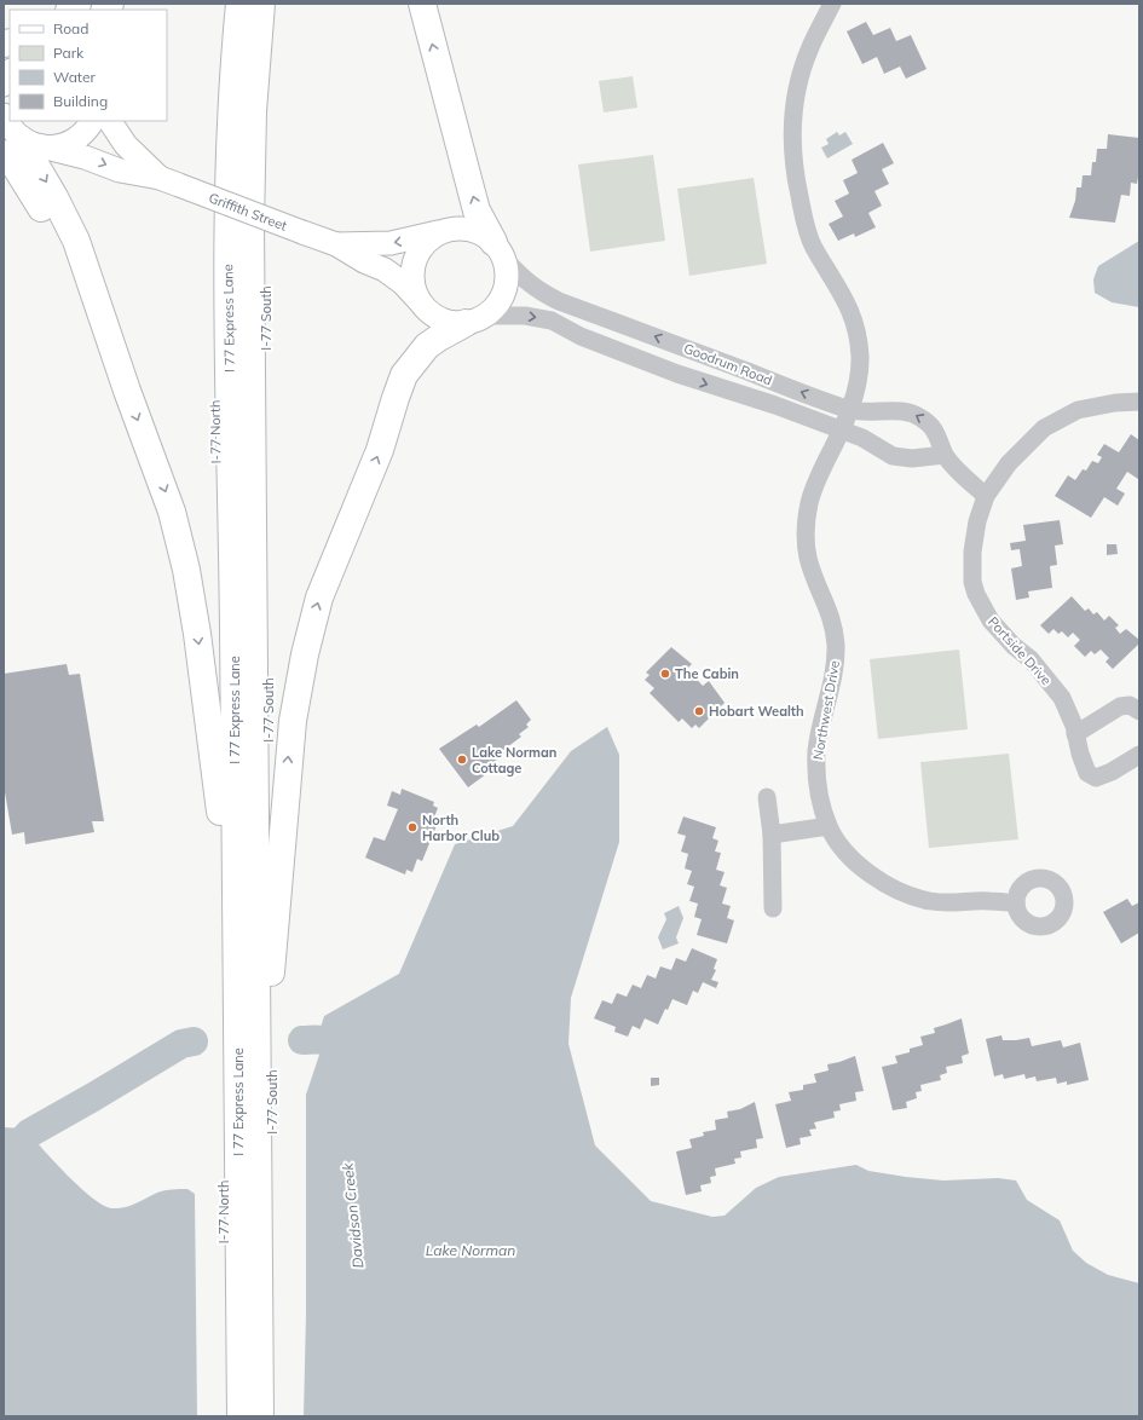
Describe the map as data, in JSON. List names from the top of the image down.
{
  "streets": {
    "highway": ["I 77 Express Lane", "I-77 South", "I-77 North"],
    "main road": ["Griffith Street"],
    "street": ["Goodrum Road", "Portside Drive", "Northwest Drive"]
  },
  "crossings": [
    ["Griffith Street", "Goodrum Road"],
    ["Goodrum Road", "Portside Drive"],
    ["Goodrum Road", "Northwest Drive"]
  ],
  "water": ["Davidson Creek", "Lake Norman"],
  "places": [
    "The Cabin",
    "Hobart Wealth",
    "Lake Norman Cottage",
    "North Harbor Club"
  ],
  "legend": [
    "Road",
    "Park",
    "Water",
    "Building"
  ]
}
